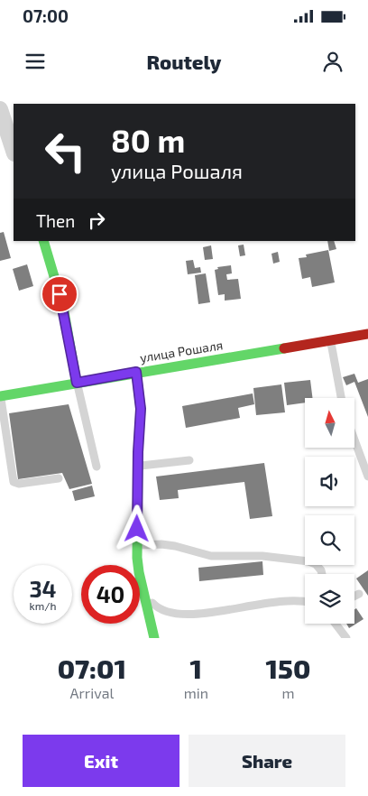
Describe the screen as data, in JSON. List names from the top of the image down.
{
  "streets": {
    "street": ["улица Рошаля"]
  },
  "north": "top",
  "page": {
    "status": "07:00",
    "header": "Routely",
    "turn": ["80 m", "улица Рошаля"],
    "then": "Then",
    "speed": "34 km/h",
    "limit": "40",
    "eta": [
      "07:01",
      "Arrival",
      "1",
      "min",
      "150",
      "m"
    ],
    "buttons": ["Exit", "Share"]
  }
}
